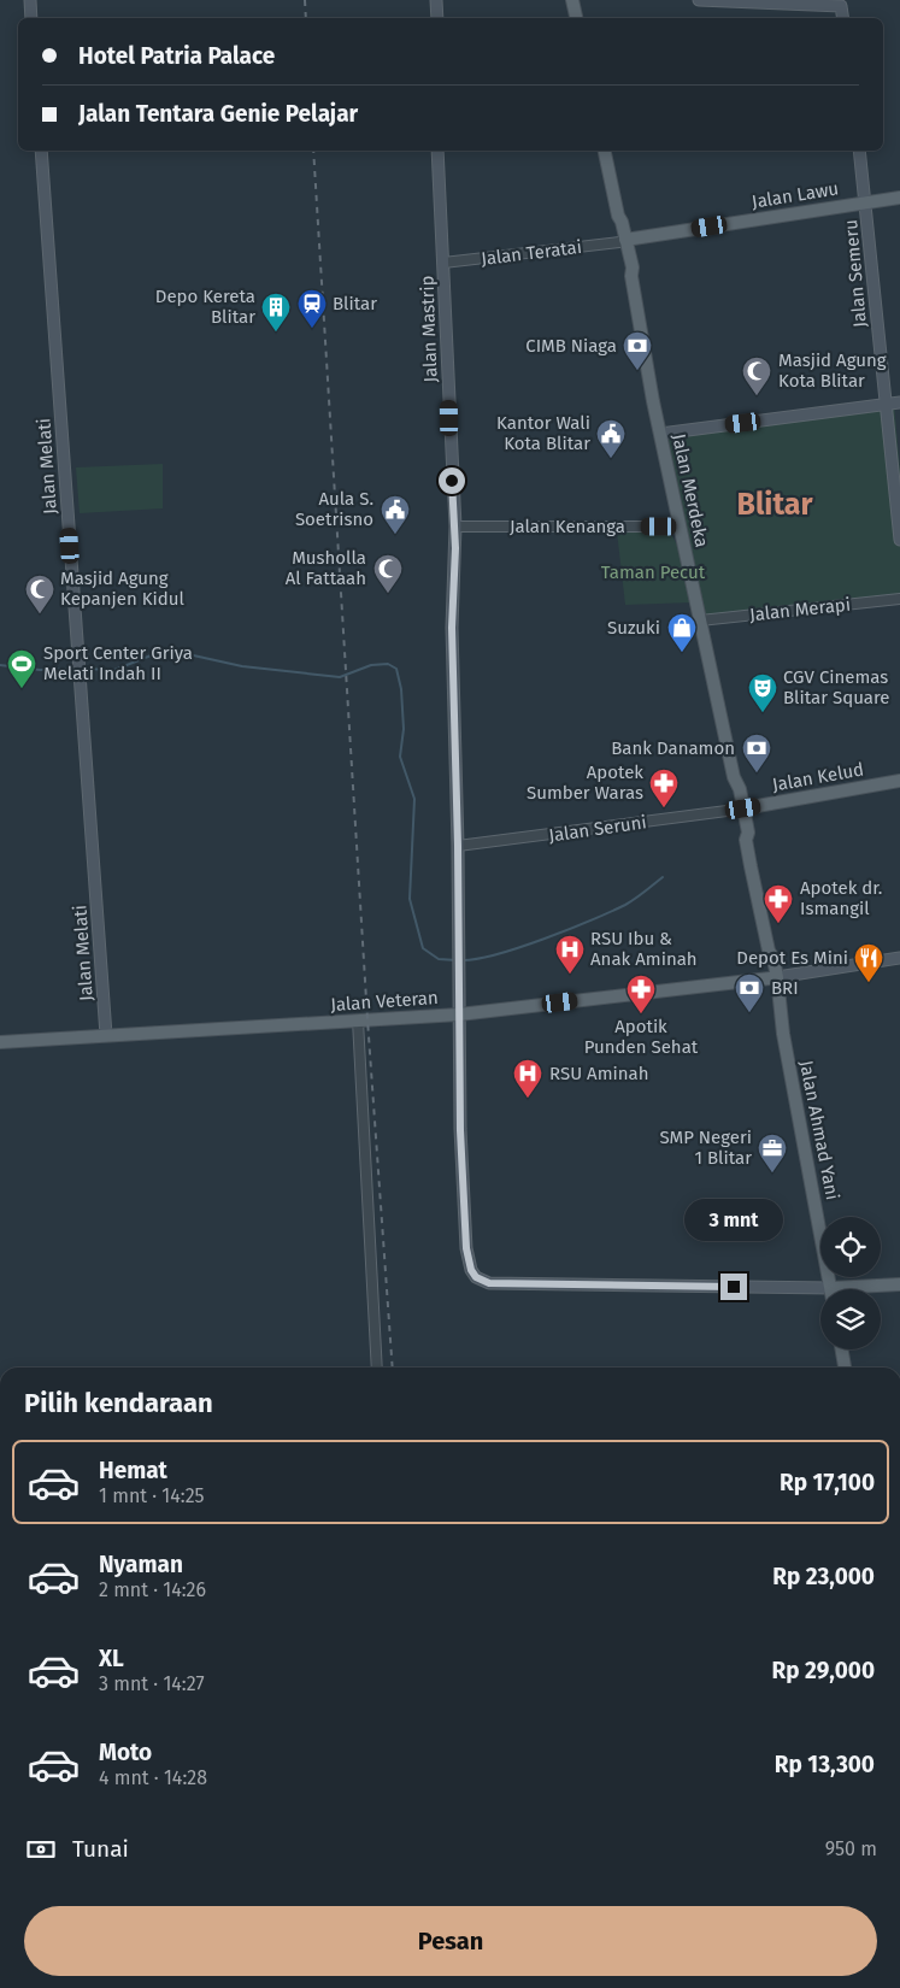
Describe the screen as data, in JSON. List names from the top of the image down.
{
  "streets": {
    "main road": [
      "Jalan Lawu",
      "Jalan Semeru",
      "Jalan Mastrip",
      "Jalan Melati",
      "Jalan Merdeka",
      "Jalan Kelud",
      "Jalan Veteran",
      "Jalan Ahmad Yani"
    ],
    "street": [
      "Jalan Teratai",
      "Jalan Kenanga",
      "Jalan Merapi",
      "Jalan Seruni"
    ]
  },
  "crossings": [
    ["Jalan Lawu", "Jalan Teratai"],
    ["Jalan Lawu", "Jalan Semeru"],
    ["Jalan Lawu", "Jalan Merdeka"],
    ["Jalan Teratai", "Jalan Mastrip"],
    ["Jalan Teratai", "Jalan Merdeka"],
    ["Jalan Mastrip", "Jalan Kenanga"],
    ["Jalan Mastrip", "Jalan Seruni"],
    ["Jalan Mastrip", "Jalan Veteran"],
    ["Jalan Melati", "Jalan Veteran"],
    ["Jalan Merdeka", "Jalan Kenanga"],
    ["Jalan Merdeka", "Jalan Merapi"],
    ["Jalan Merdeka", "Jalan Kelud"],
    ["Jalan Merdeka", "Jalan Seruni"],
    ["Jalan Merdeka", "Jalan Veteran"],
    ["Jalan Merdeka", "Jalan Ahmad Yani"],
    ["Jalan Kelud", "Jalan Seruni"],
    ["Jalan Veteran", "Jalan Ahmad Yani"]
  ],
  "districts": ["Blitar"],
  "parks": ["Taman Pecut"],
  "places": {
    "station": ["Blitar"],
    "building": ["Depo Kereta Blitar"],
    "bank": ["CIMB Niaga", "Bank Danamon", "BRI"],
    "mosque": ["Masjid Agung Kota Blitar", "Musholla Al Fattaah", "Masjid Agung Kepanjen Kidul"],
    "public building": ["Kantor Wali Kota Blitar", "Aula S. Soetrisno"],
    "shop": ["Suzuki"],
    "sports": ["Sport Center Griya Melati Indah II"],
    "theatre": ["CGV Cinemas Blitar Square"],
    "pharmacy": ["Apotek Sumber Waras", "Apotek dr. Ismangil", "Apotik Punden Sehat"],
    "hospital": ["RSU Ibu & Anak Aminah", "RSU Aminah"],
    "restaurant": ["Depot Es Mini"],
    "office": ["SMP Negeri 1 Blitar"]
  },
  "page": {
    "banner": ["Hotel Patria Palace", "Jalan Tentara Genie Pelajar"],
    "bubble": "3 mnt",
    "heading": "Pilih kendaraan",
    "list": [
      {
        "name": "Hemat",
        "note": "1 mnt · 14:25",
        "value": "Rp 17,100"
      },
      {
        "name": "Nyaman",
        "note": "2 mnt · 14:26",
        "value": "Rp 23,000"
      },
      {
        "name": "XL",
        "note": "3 mnt · 14:27",
        "value": "Rp 29,000"
      },
      {
        "name": "Moto",
        "note": "4 mnt · 14:28",
        "value": "Rp 13,300"
      }
    ],
    "pay": ["Tunai", "950 m"],
    "buttons": "Pesan"
  }
}
